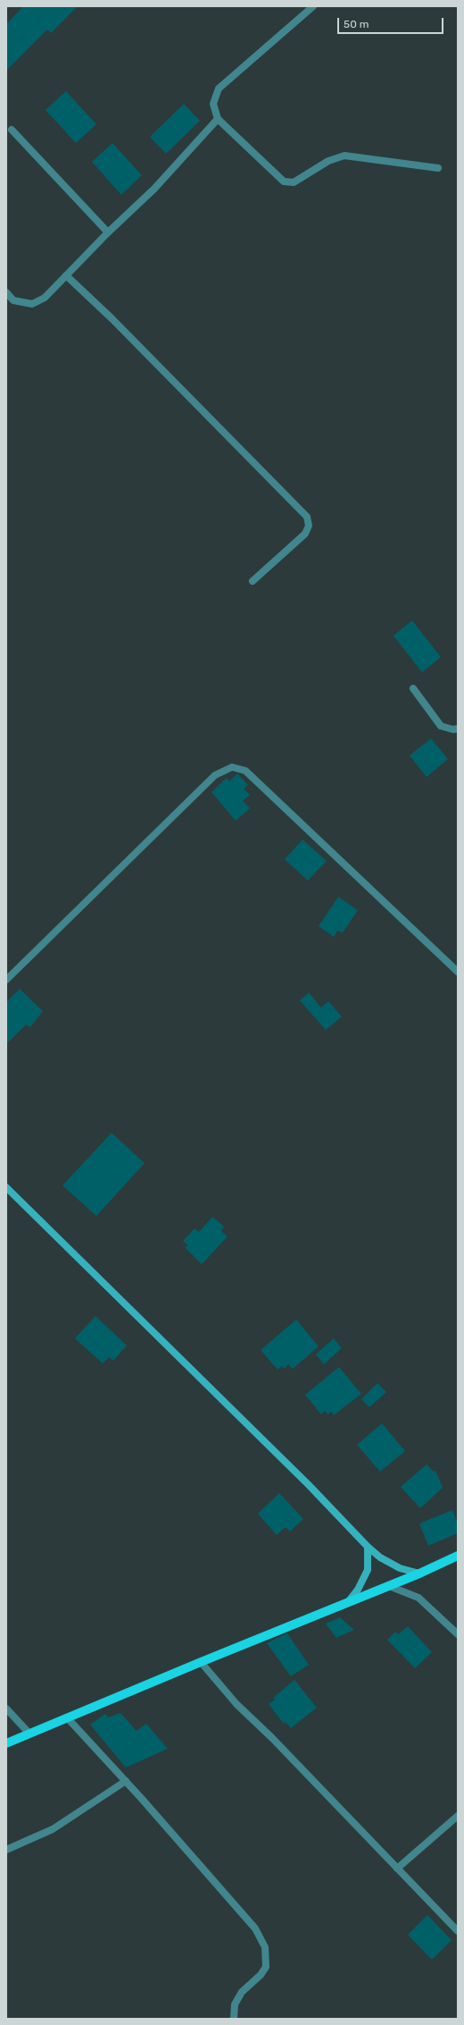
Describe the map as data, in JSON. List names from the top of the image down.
{
  "scale_bar": "50 m"
}
